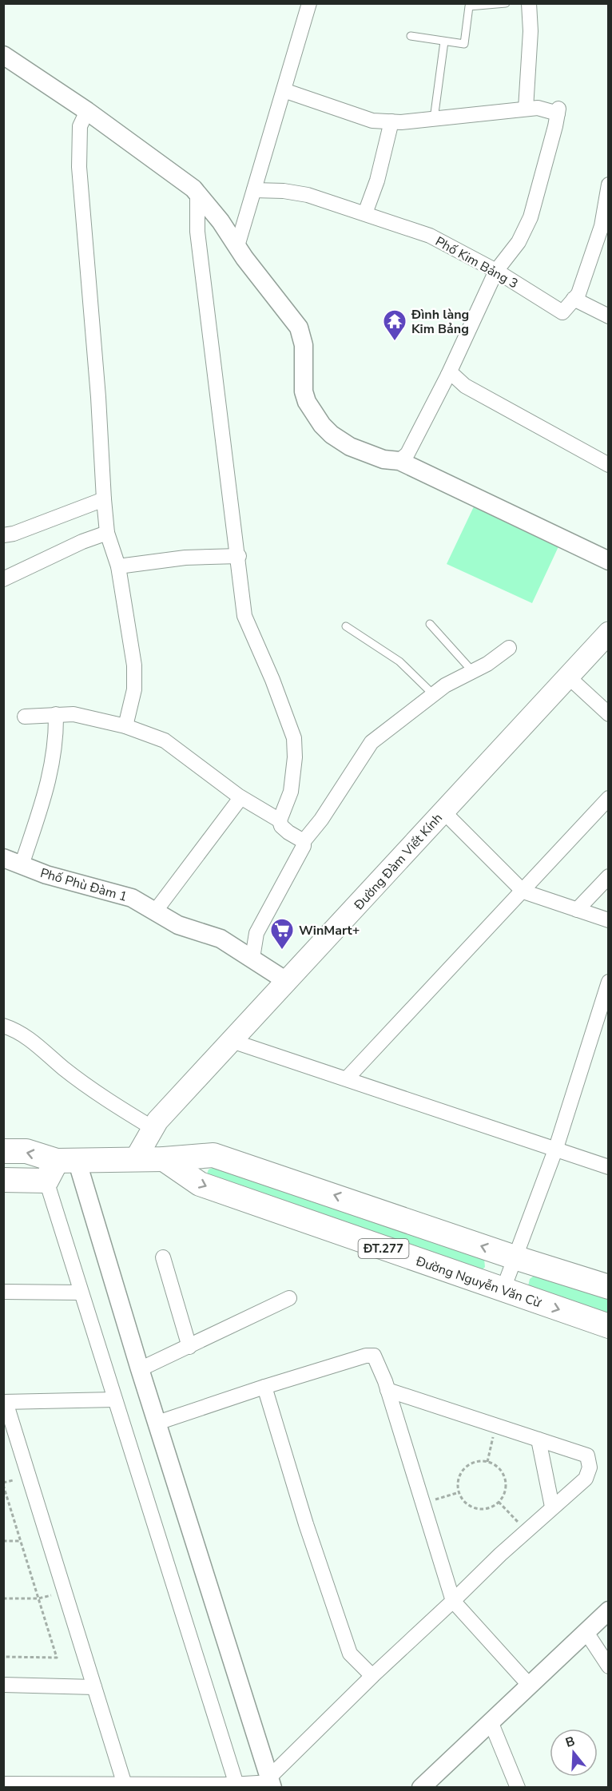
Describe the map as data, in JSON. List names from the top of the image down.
{
  "streets": {
    "main road": ["Đường Đàm Viết Kính", "ĐT.277", "Đường Nguyễn Văn Cừ"],
    "street": ["Phố Kim Bảng 3", "Phố Phù Đàm 1"]
  },
  "crossings": [
    ["Đường Đàm Viết Kính", "Phố Phù Đàm 1"],
    ["Đường Đàm Viết Kính", "ĐT.277"],
    ["ĐT.277", "Đường Nguyễn Văn Cừ"]
  ],
  "places": {
    "temple": ["Đình làng Kim Bảng"],
    "supermarket": ["WinMart+"]
  },
  "north": "top"
}
